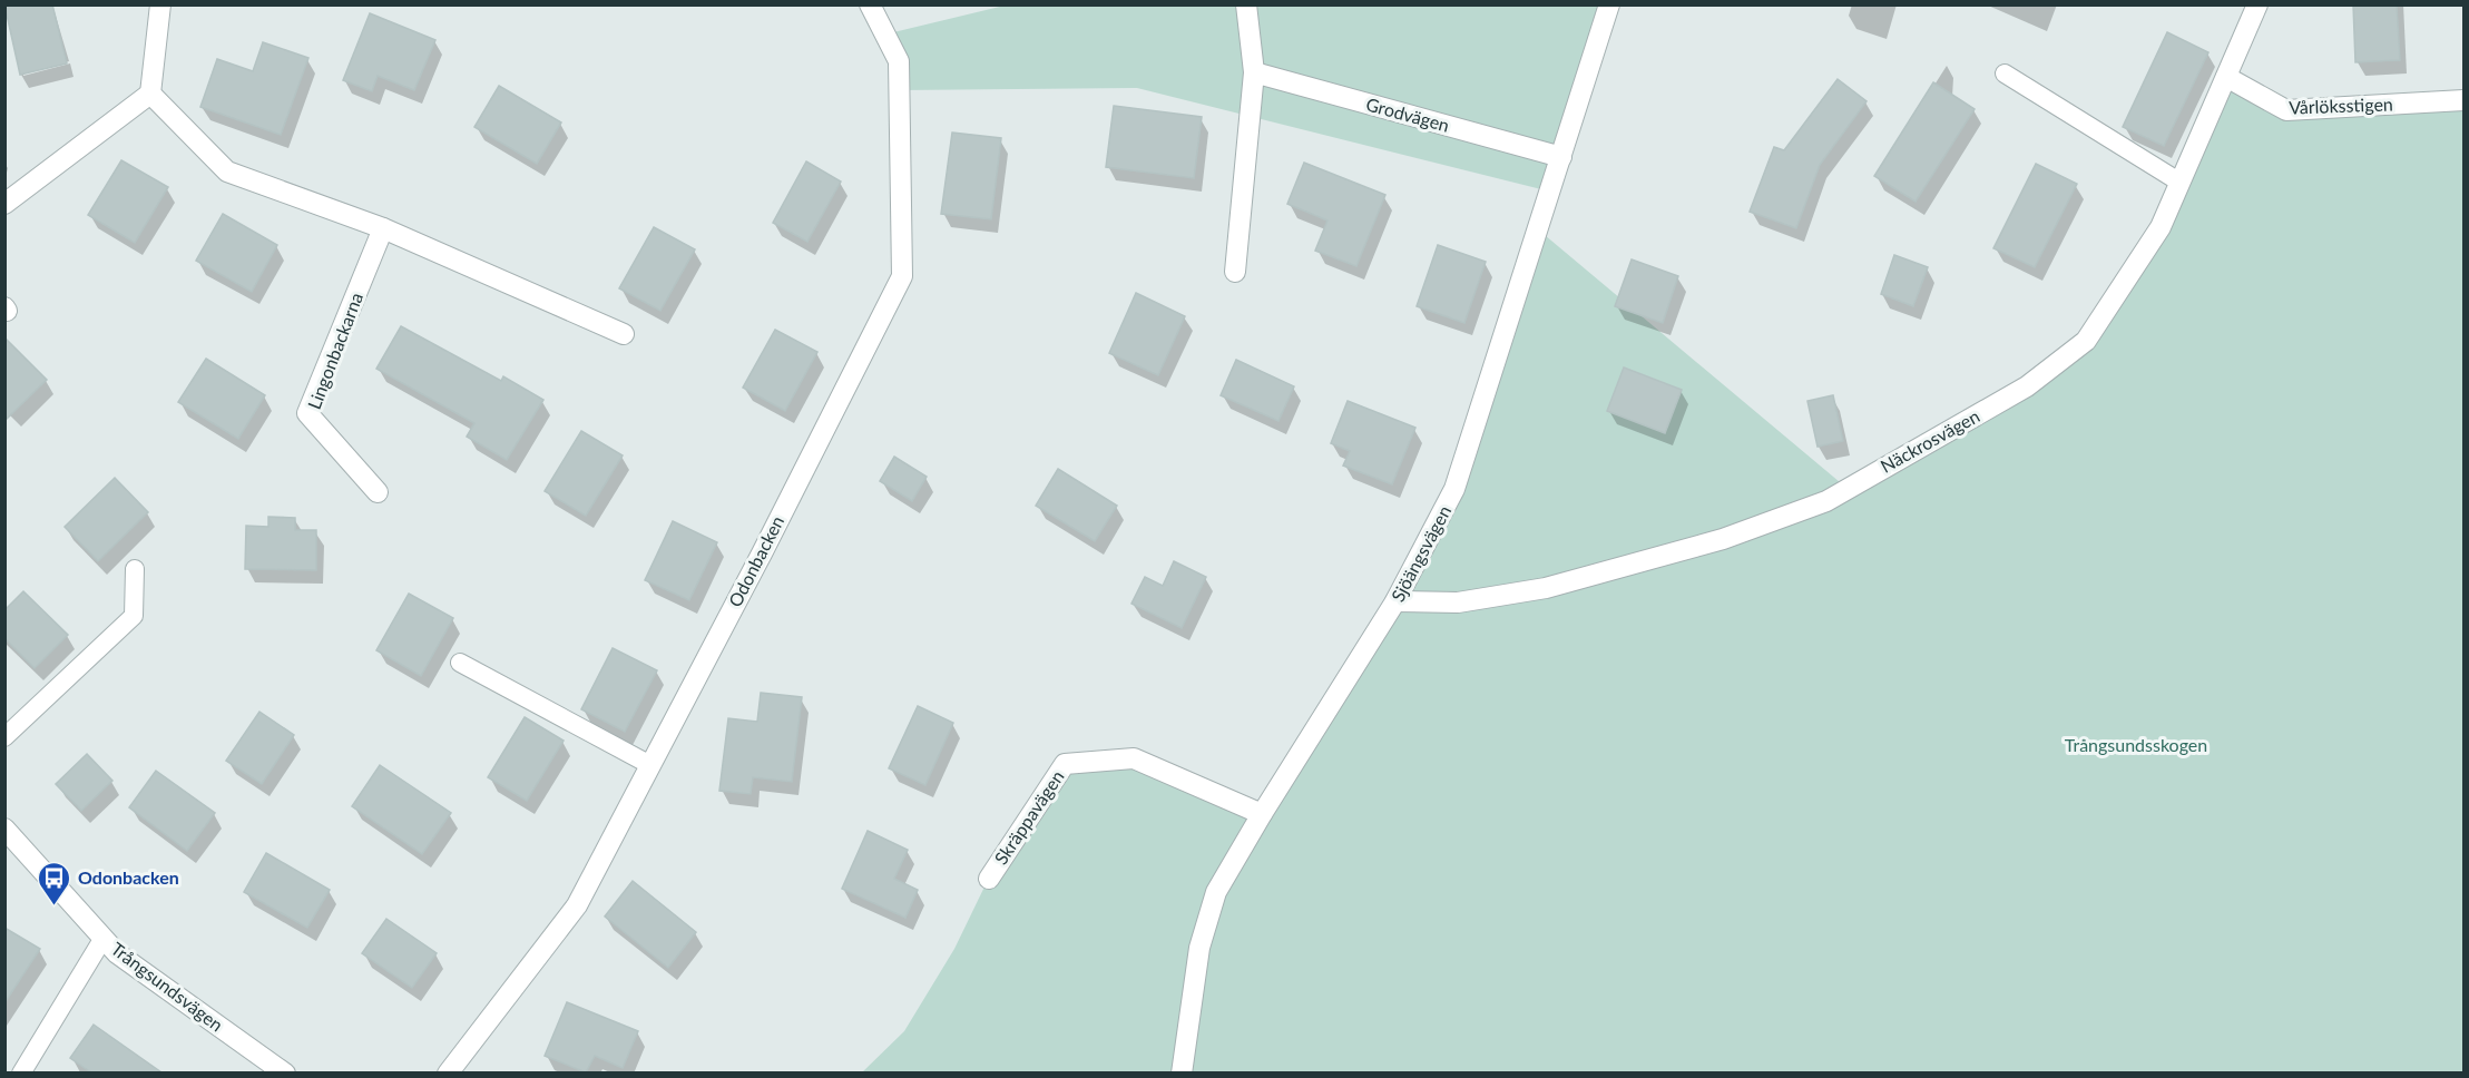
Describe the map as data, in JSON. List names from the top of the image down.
{
  "streets": {
    "street": [
      "Vårlöksstigen",
      "Grodvägen",
      "Lingonbackarna",
      "Näckrosvägen",
      "Sjöängsvägen",
      "Odonbacken",
      "Skräppavägen",
      "Trångsundsvägen"
    ]
  },
  "crossings": [
    ["Vårlöksstigen", "Näckrosvägen"],
    ["Grodvägen", "Sjöängsvägen"],
    ["Näckrosvägen", "Sjöängsvägen"],
    ["Sjöängsvägen", "Skräppavägen"]
  ],
  "parks": ["Trångsundsskogen"],
  "places": {
    "bus stop": ["Odonbacken"]
  }
}
